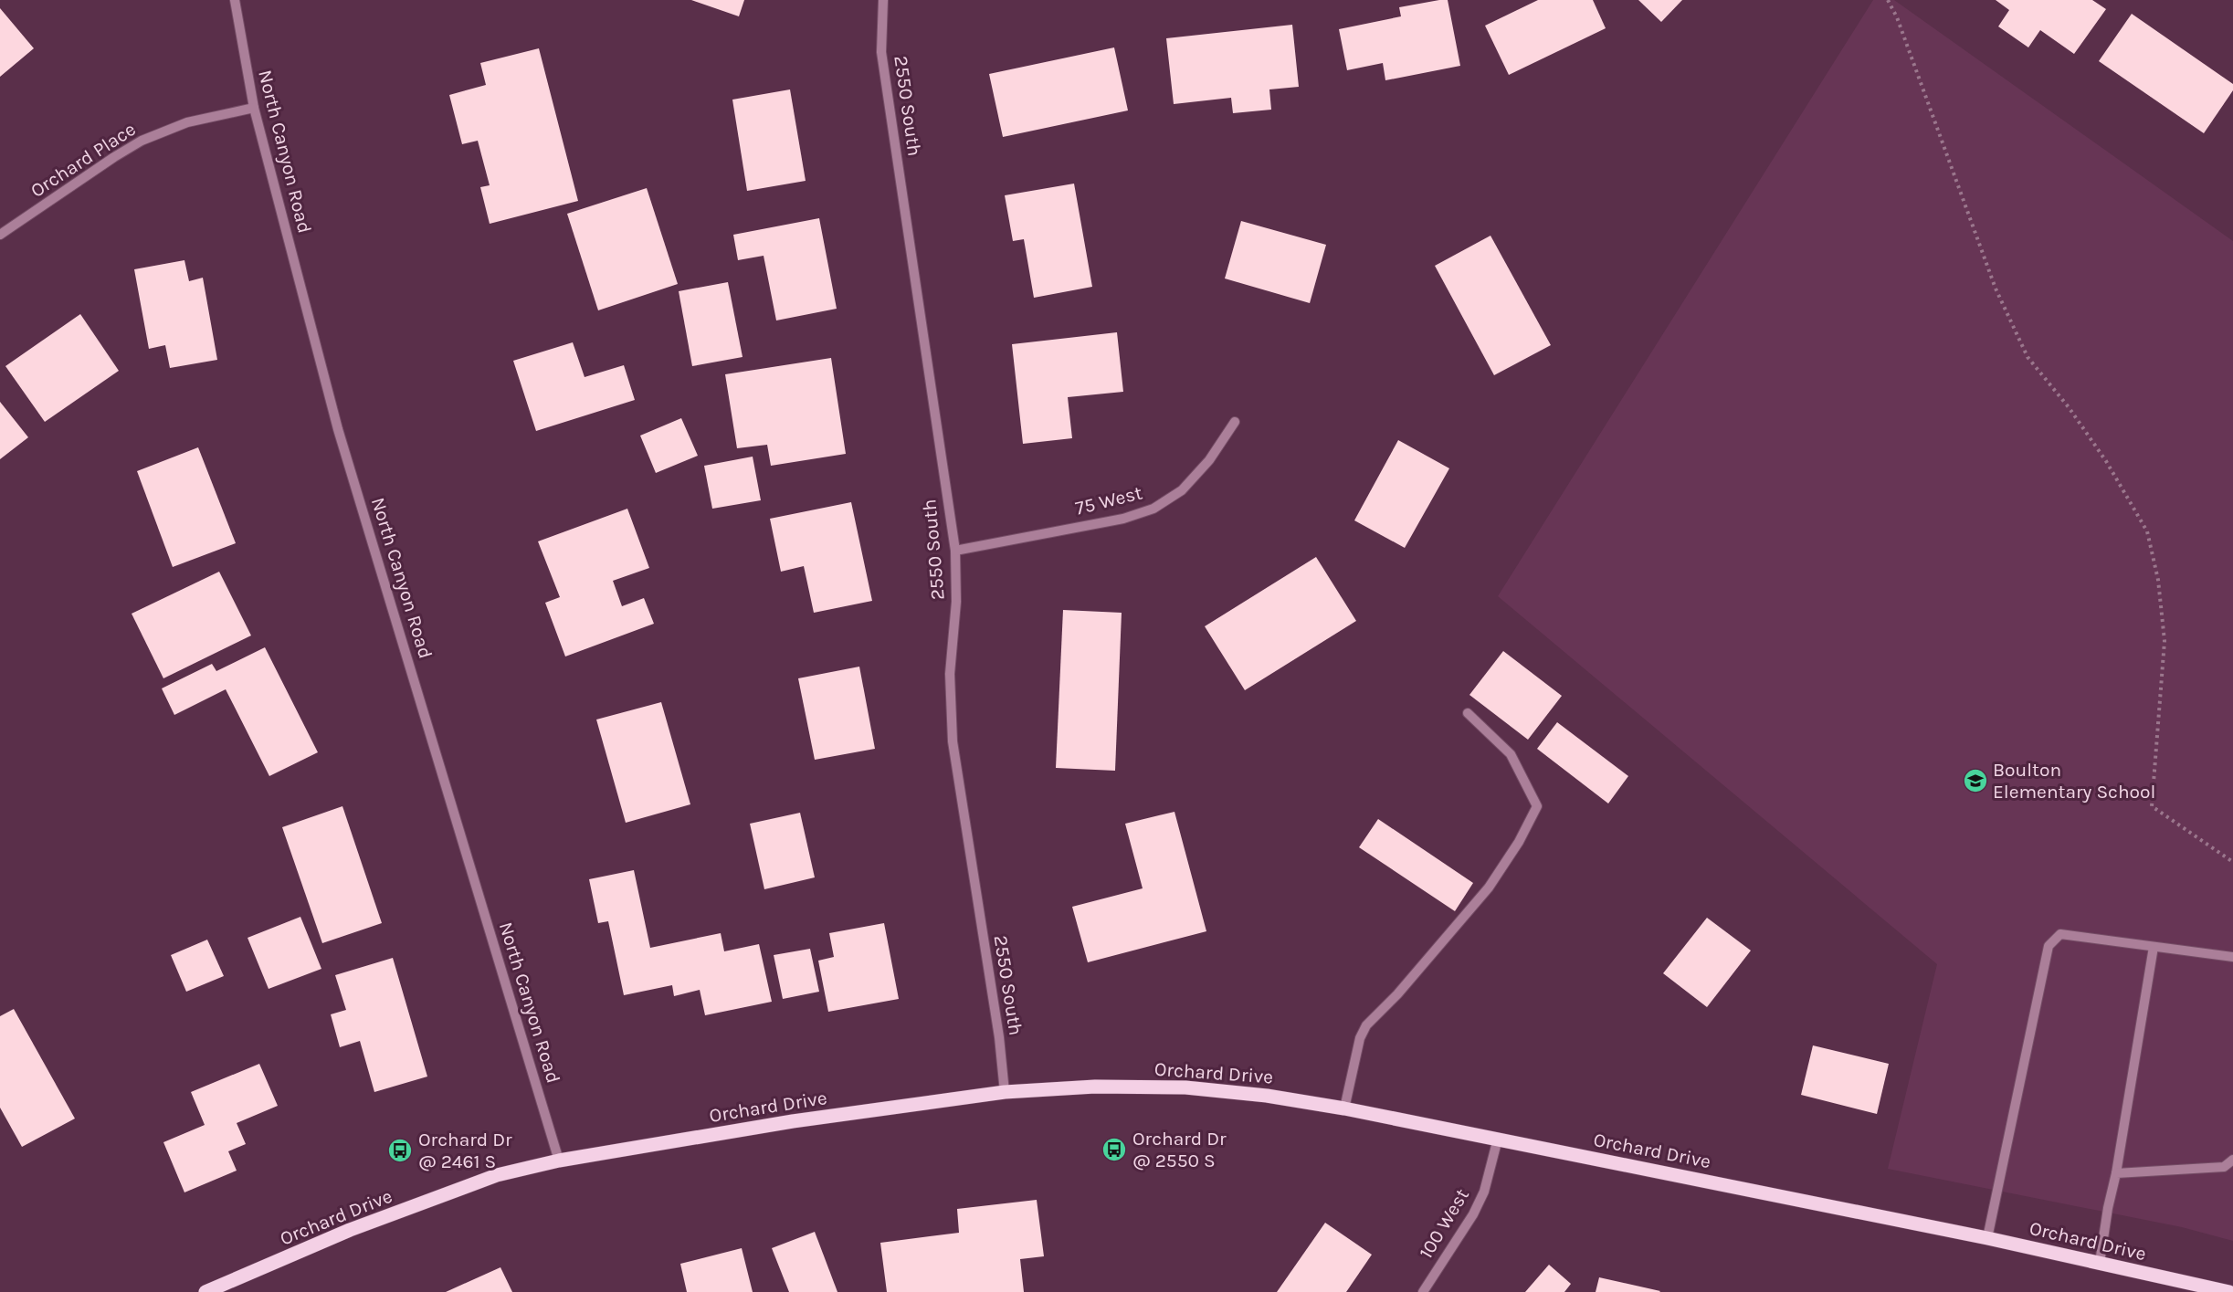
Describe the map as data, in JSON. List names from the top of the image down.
{
  "streets": {
    "main road": ["Orchard Drive"],
    "street": [
      "2550 South",
      "North Canyon Road",
      "Orchard Place",
      "75 West",
      "100 West"
    ]
  },
  "crossings": [
    ["2550 South", "75 West"],
    ["2550 South", "Orchard Drive"],
    ["North Canyon Road", "Orchard Place"],
    ["North Canyon Road", "Orchard Drive"],
    ["Orchard Drive", "100 West"]
  ],
  "places": {
    "school or university": ["Boulton Elementary School"],
    "bus stop": ["Orchard Dr @ 2550 S", "Orchard Dr @ 2461 S"]
  }
}
